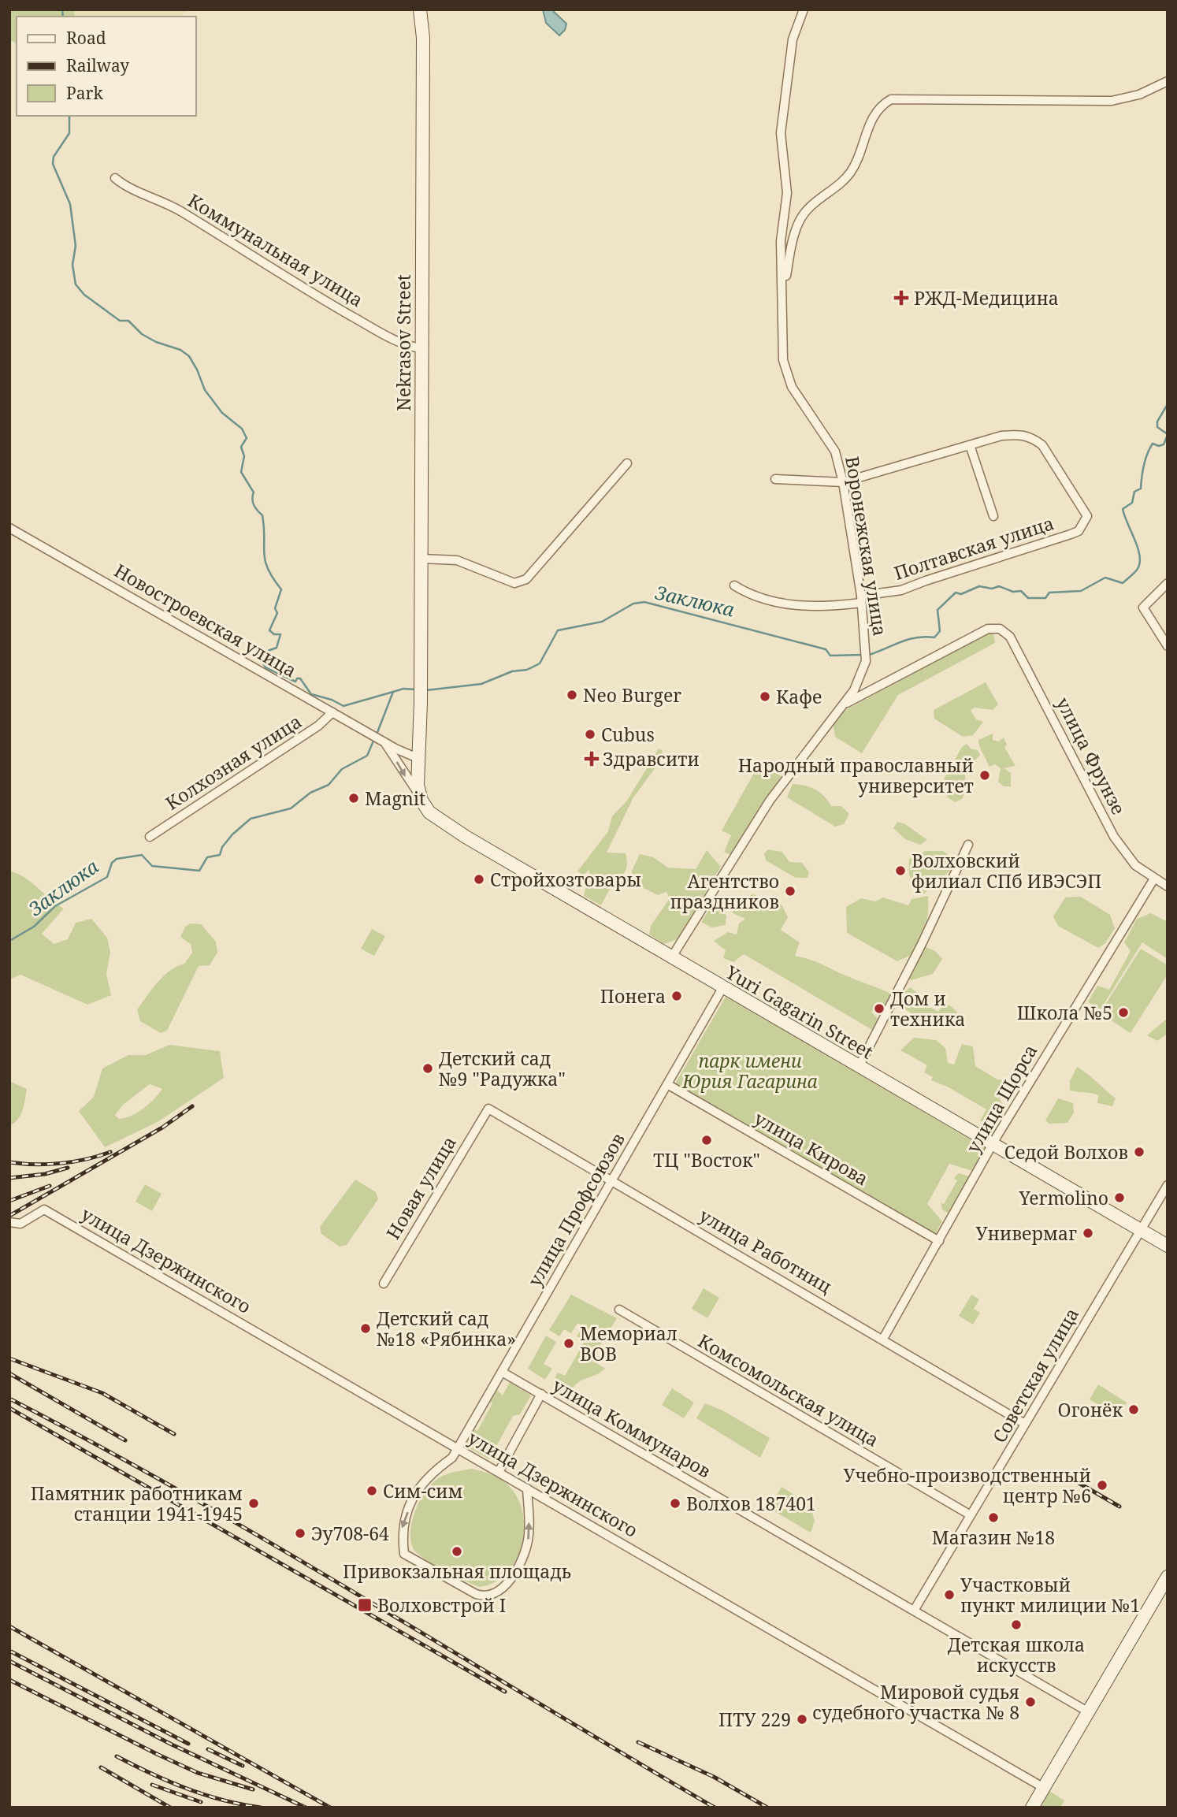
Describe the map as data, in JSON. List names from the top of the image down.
{
  "streets": {
    "main road": ["Nekrasov Street", "Yuri Gagarin Street"],
    "street": [
      "Коммунальная улица",
      "Воронежская улица",
      "Полтавская улица",
      "Новостроевская улица",
      "улица Фрунзе",
      "Колхозная улица",
      "улица Щорса",
      "улица Кирова",
      "Новая улица",
      "улица Профсоюзов",
      "улица Работниц",
      "улица Дзержинского",
      "Советская улица",
      "Комсомольская улица",
      "улица Коммунаров"
    ]
  },
  "crossings": [
    ["Коммунальная улица", "Nekrasov Street"],
    ["Nekrasov Street", "Новостроевская улица"],
    ["Воронежская улица", "Полтавская улица"],
    ["Воронежская улица", "улица Фрунзе"],
    ["Воронежская улица", "Yuri Gagarin Street"],
    ["Новостроевская улица", "Колхозная улица"],
    ["Новостроевская улица", "Yuri Gagarin Street"],
    ["улица Фрунзе", "улица Щорса"],
    ["Yuri Gagarin Street", "улица Щорса"],
    ["Yuri Gagarin Street", "улица Профсоюзов"],
    ["Yuri Gagarin Street", "Советская улица"],
    ["улица Щорса", "улица Кирова"],
    ["улица Щорса", "улица Работниц"],
    ["улица Кирова", "улица Профсоюзов"],
    ["Новая улица", "улица Работниц"],
    ["улица Профсоюзов", "улица Работниц"],
    ["улица Профсоюзов", "улица Дзержинского"],
    ["улица Профсоюзов", "улица Коммунаров"],
    ["улица Работниц", "Советская улица"],
    ["Советская улица", "Комсомольская улица"],
    ["Советская улица", "улица Коммунаров"]
  ],
  "water": ["Заклюка"],
  "parks": ["парк имени Юрия Гагарина"],
  "places": {
    "health": ["РЖД-Медицина", "Здравсити"],
    "other": [
      "Neo Burger",
      "Кафе",
      "Cubus",
      "Народный православный университет",
      "Magnit",
      "Волховский филиал СПб ИВЭСЭП",
      "Стройхозтовары",
      "Агентство праздников",
      "Понега",
      "Дом и техника",
      "Школа №5",
      "Детский cад №9 \"Радужка\"",
      "ТЦ \"Восток\"",
      "Седой Волхов",
      "Yermolino",
      "Универмаг",
      "Детский сад №18 «Рябинка»",
      "Мемориал ВОВ",
      "Огонёк",
      "Учебно-производственный центр №6",
      "Сим-сим",
      "Памятник работникам станции 1941-1945",
      "Волхов 187401",
      "Магазин №18",
      "Эу708-64",
      "Привокзальная площадь",
      "Участковый пункт милиции №1",
      "Детская школа искусств",
      "Мировой судья судебного участка № 8",
      "ПТУ 229"
    ],
    "transit": ["Волховстрой I"]
  },
  "legend": ["Road", "Railway", "Park"]
}
